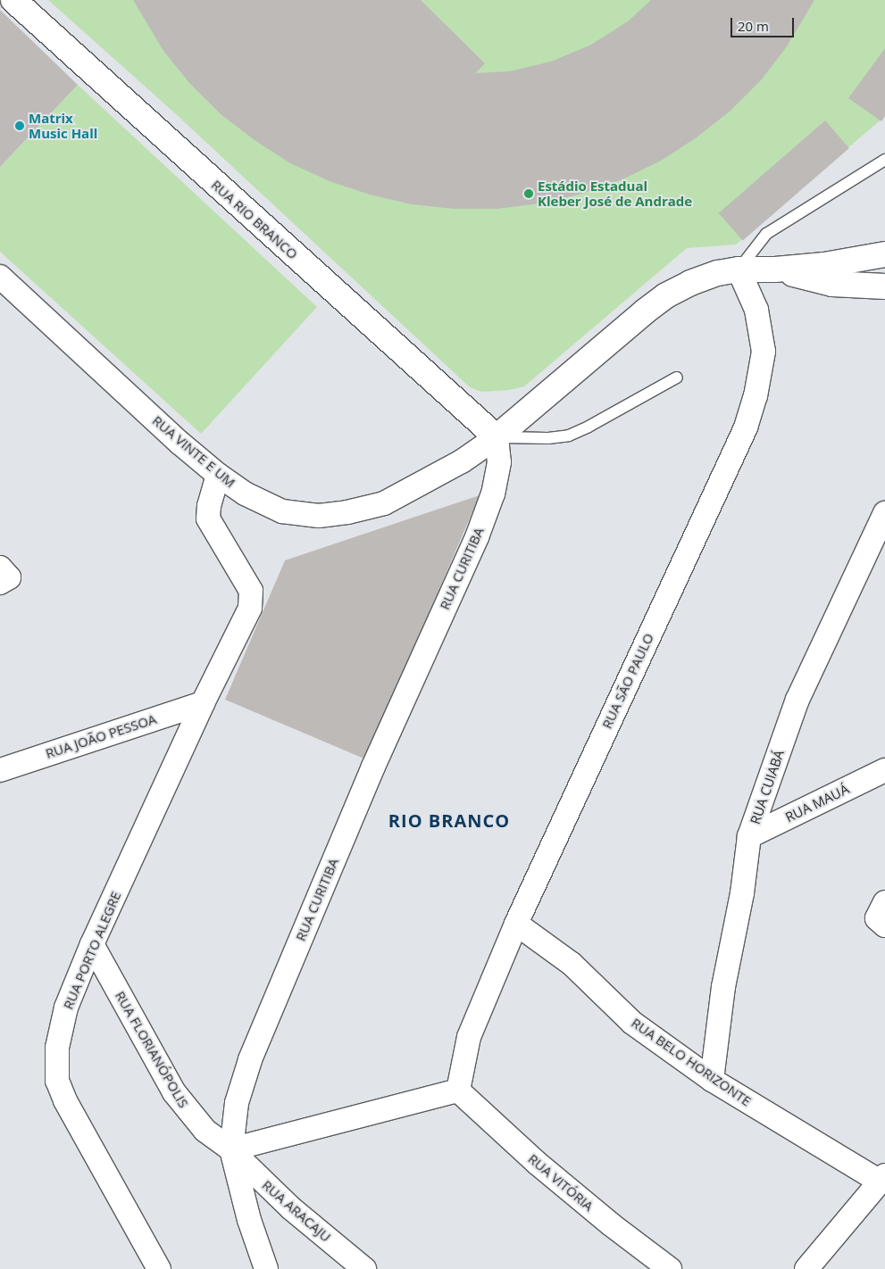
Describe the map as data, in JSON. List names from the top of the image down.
{
  "streets": {
    "street": [
      "RUA RIO BRANCO",
      "RUA VINTE E UM",
      "RUA CURITIBA",
      "RUA SÃO PAULO",
      "RUA JOÃO PESSOA",
      "RUA CUIABÁ",
      "RUA MAUÁ",
      "RUA PORTO ALEGRE",
      "RUA FLORIANÓPOLIS",
      "RUA BELO HORIZONTE",
      "RUA VITÓRIA",
      "RUA ARACAJU"
    ]
  },
  "crossings": [
    ["RUA RIO BRANCO", "RUA VINTE E UM"],
    ["RUA RIO BRANCO", "RUA CURITIBA"],
    ["RUA VINTE E UM", "RUA CURITIBA"],
    ["RUA VINTE E UM", "RUA PORTO ALEGRE"],
    ["RUA CURITIBA", "RUA FLORIANÓPOLIS"],
    ["RUA CURITIBA", "RUA ARACAJU"],
    ["RUA SÃO PAULO", "RUA BELO HORIZONTE"],
    ["RUA SÃO PAULO", "RUA VITÓRIA"],
    ["RUA JOÃO PESSOA", "RUA PORTO ALEGRE"],
    ["RUA CUIABÁ", "RUA MAUÁ"],
    ["RUA CUIABÁ", "RUA BELO HORIZONTE"],
    ["RUA PORTO ALEGRE", "RUA FLORIANÓPOLIS"],
    ["RUA FLORIANÓPOLIS", "RUA ARACAJU"]
  ],
  "districts": ["RIO BRANCO"],
  "places": ["Matrix Music Hall", "Estádio Estadual Kleber José de Andrade"],
  "scale_bar": "20 m"
}
